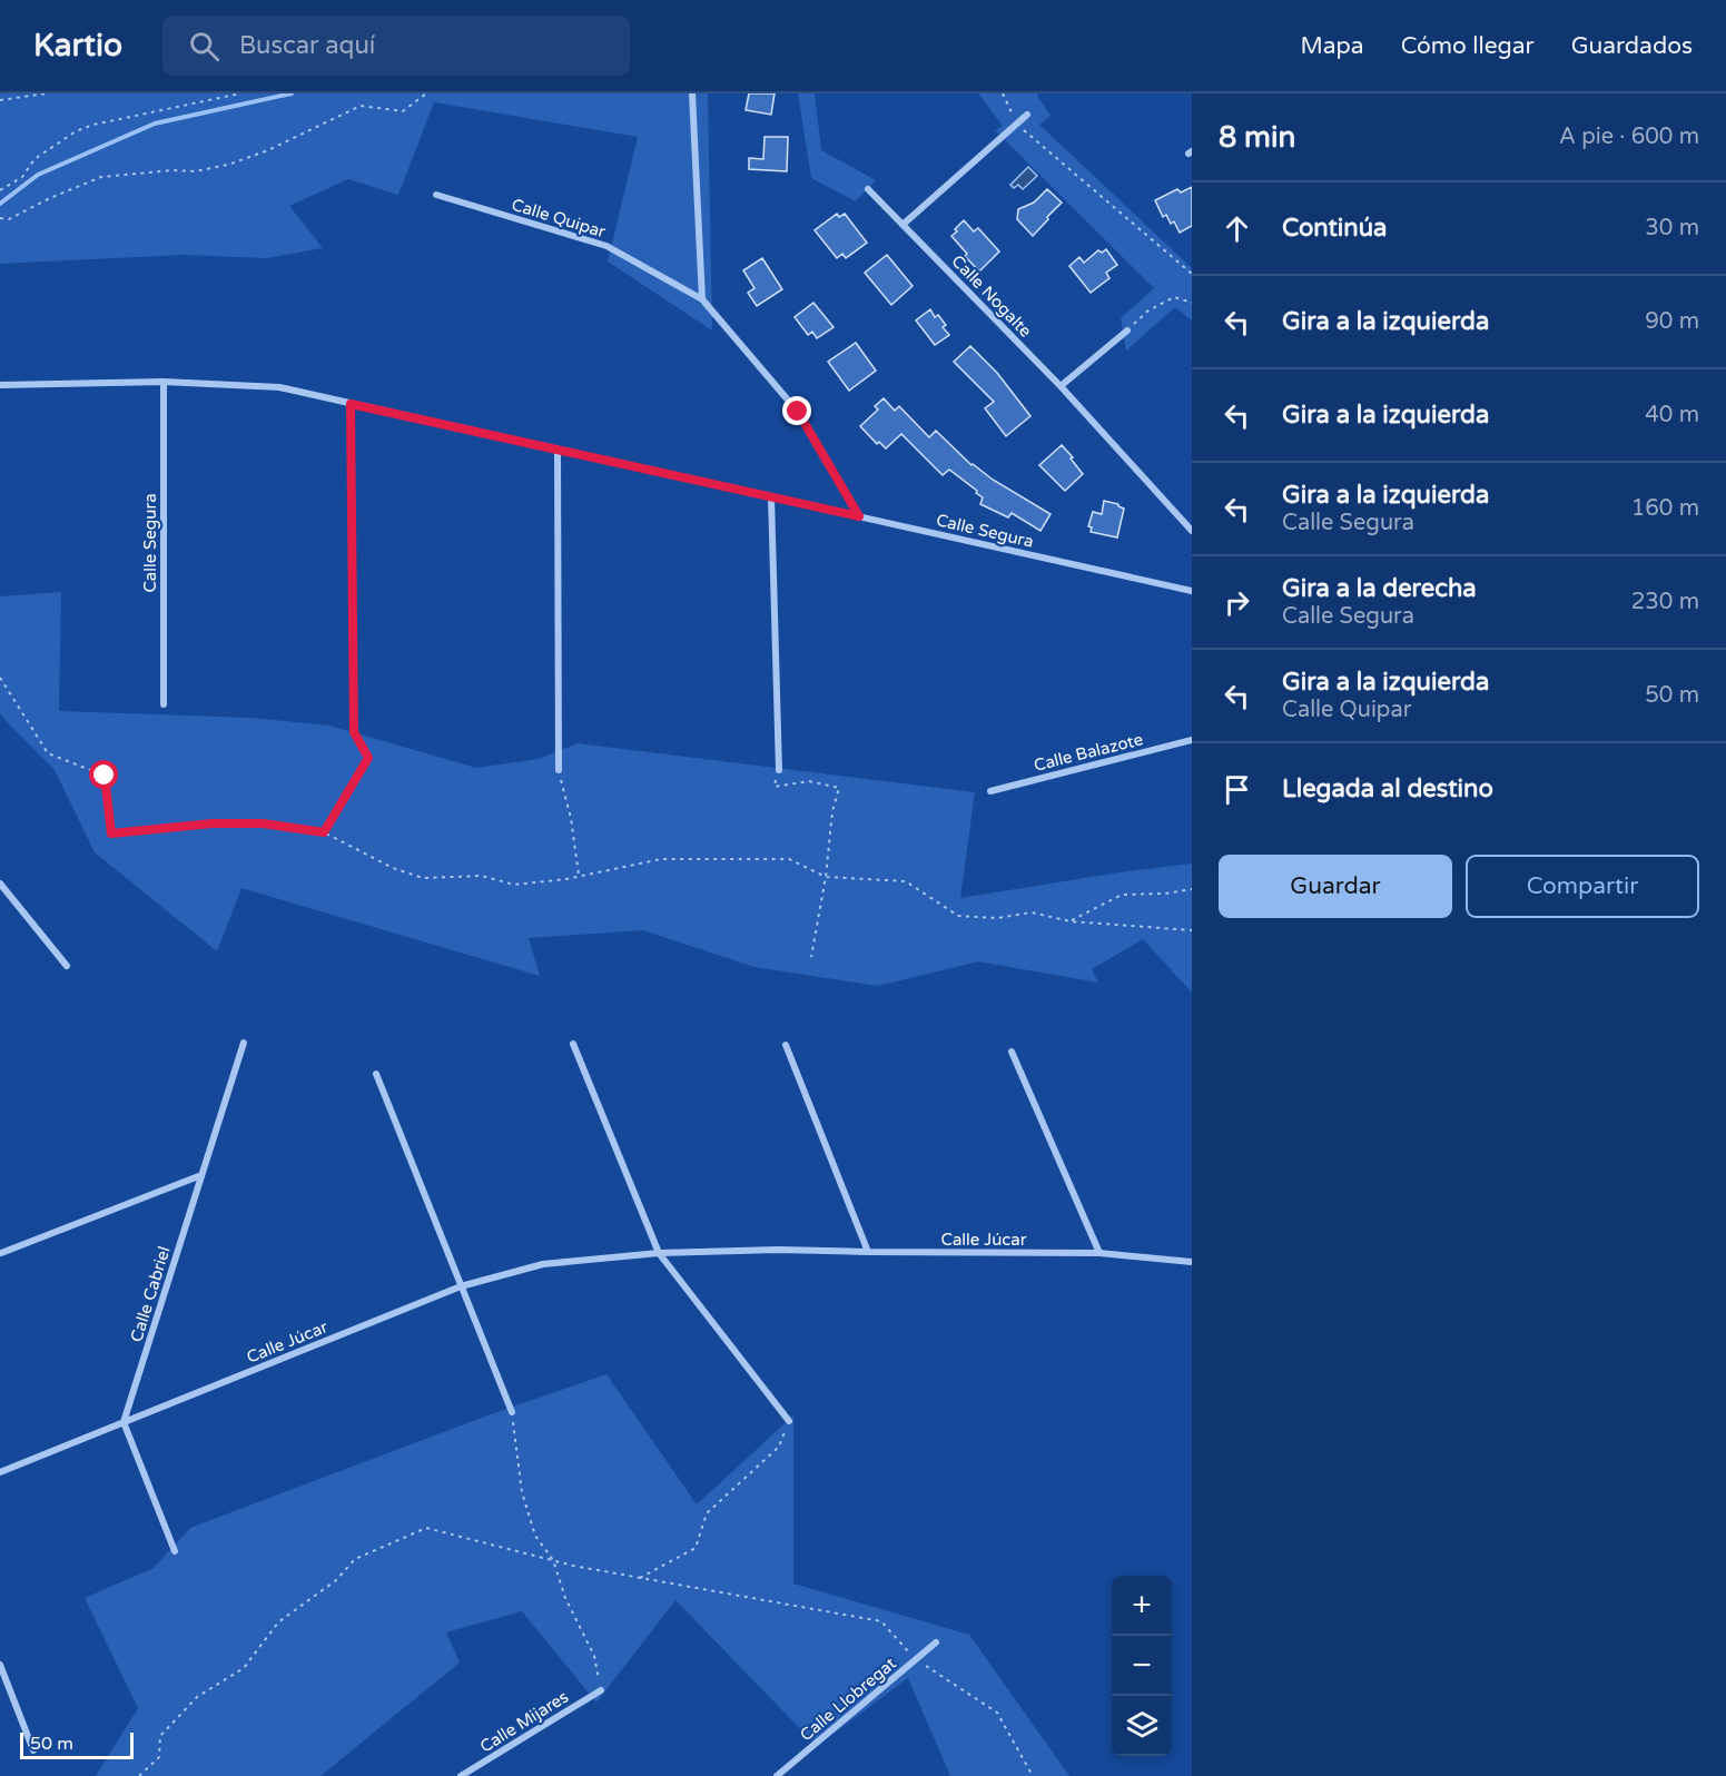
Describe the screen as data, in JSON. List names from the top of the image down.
{
  "streets": {
    "street": [
      "Calle Quipar",
      "Calle Nogalte",
      "Calle Segura",
      "Calle Balazote",
      "Calle Júcar",
      "Calle Cabriel",
      "Calle Llobregat",
      "Calle Mijares"
    ]
  },
  "crossings": [
    ["Calle Quipar", "Calle Segura"],
    ["Calle Júcar", "Calle Cabriel"]
  ],
  "scale_bar": "50 m",
  "page": {
    "header": "Kartio",
    "search": "Buscar aquí",
    "nav": ["Mapa", "Cómo llegar", "Guardados"],
    "heading": ["8 min", "A pie · 600 m"],
    "list": [
      ["Continúa", "30 m"],
      ["Gira a la izquierda", "90 m"],
      ["Gira a la izquierda", "40 m"],
      ["Gira a la izquierda", "Calle Segura", "160 m"],
      ["Gira a la derecha", "Calle Segura", "230 m"],
      ["Gira a la izquierda", "Calle Quipar", "50 m"],
      "Llegada al destino"
    ],
    "buttons": ["Guardar", "Compartir"],
    "map_buttons": ["+", "−"],
    "scale": "50 m"
  }
}
